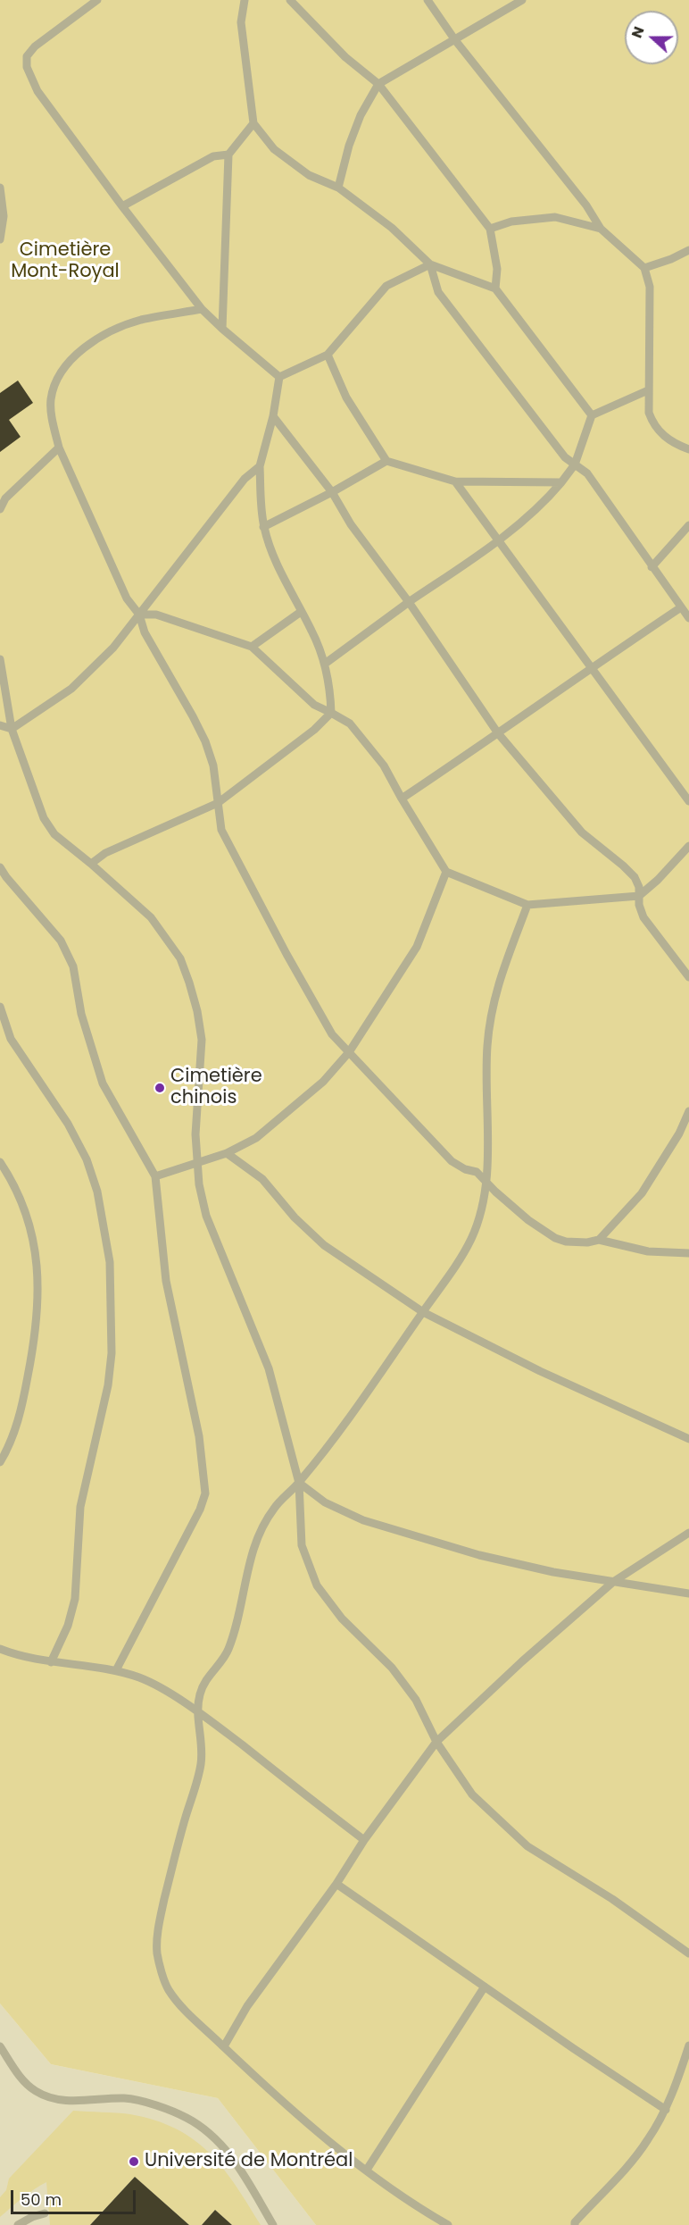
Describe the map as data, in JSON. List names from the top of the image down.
{
  "parks": ["Cimetière Mont-Royal"],
  "places": ["Cimetière chinois", "Université de Montréal"],
  "scale_bar": "50 m",
  "north": "left"
}
